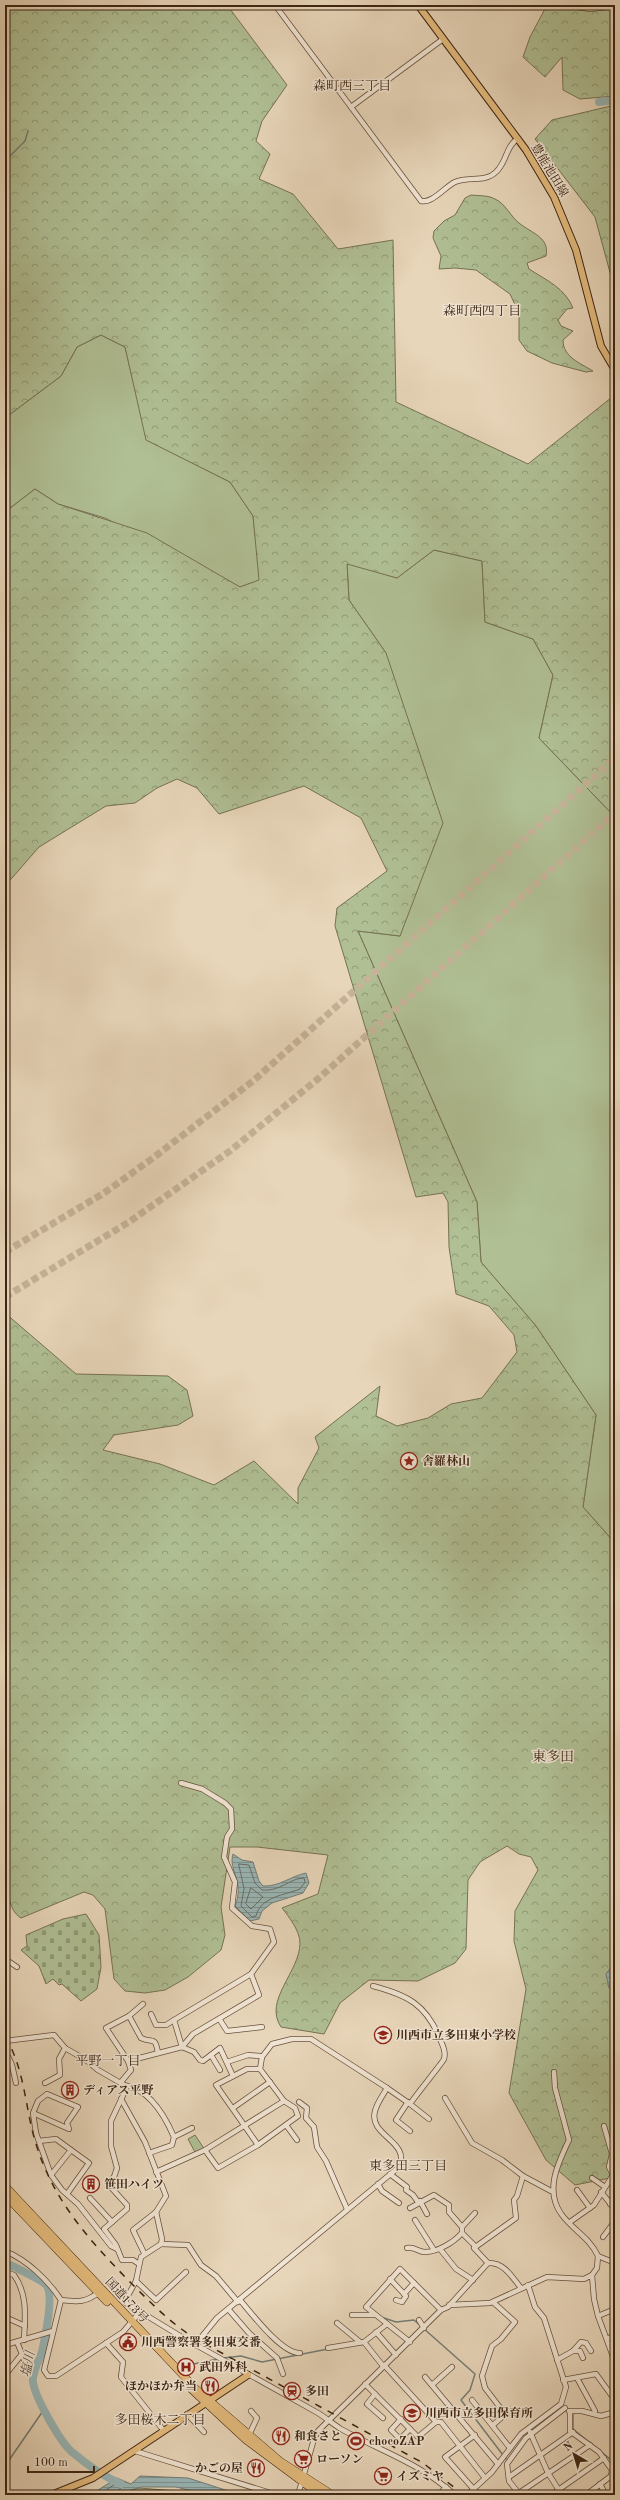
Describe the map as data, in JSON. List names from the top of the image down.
{
  "streets": {
    "highway": ["国道173号"],
    "main road": ["豊能池田線"]
  },
  "districts": [
    "森町西三丁目",
    "森町西四丁目",
    "東多田",
    "平野一丁目",
    "東多田三丁目",
    "多田桜木二丁目"
  ],
  "water": ["塩川"],
  "places": {
    "place": ["舎羅林山"],
    "school or university": ["川西市立多田東小学校", "川西市立多田保育所"],
    "building": ["ディアス平野", "笹田ハイツ"],
    "public building": ["川西警察署多田東交番"],
    "hospital": ["武田外科"],
    "restaurant": ["ほかほか弁当", "和食さと", "かごの屋"],
    "station": ["多田"],
    "sports": ["chocoZAP"],
    "supermarket": ["ローソン", "イズミヤ"]
  },
  "scale_bar": "100 m",
  "north": "top left"
}
